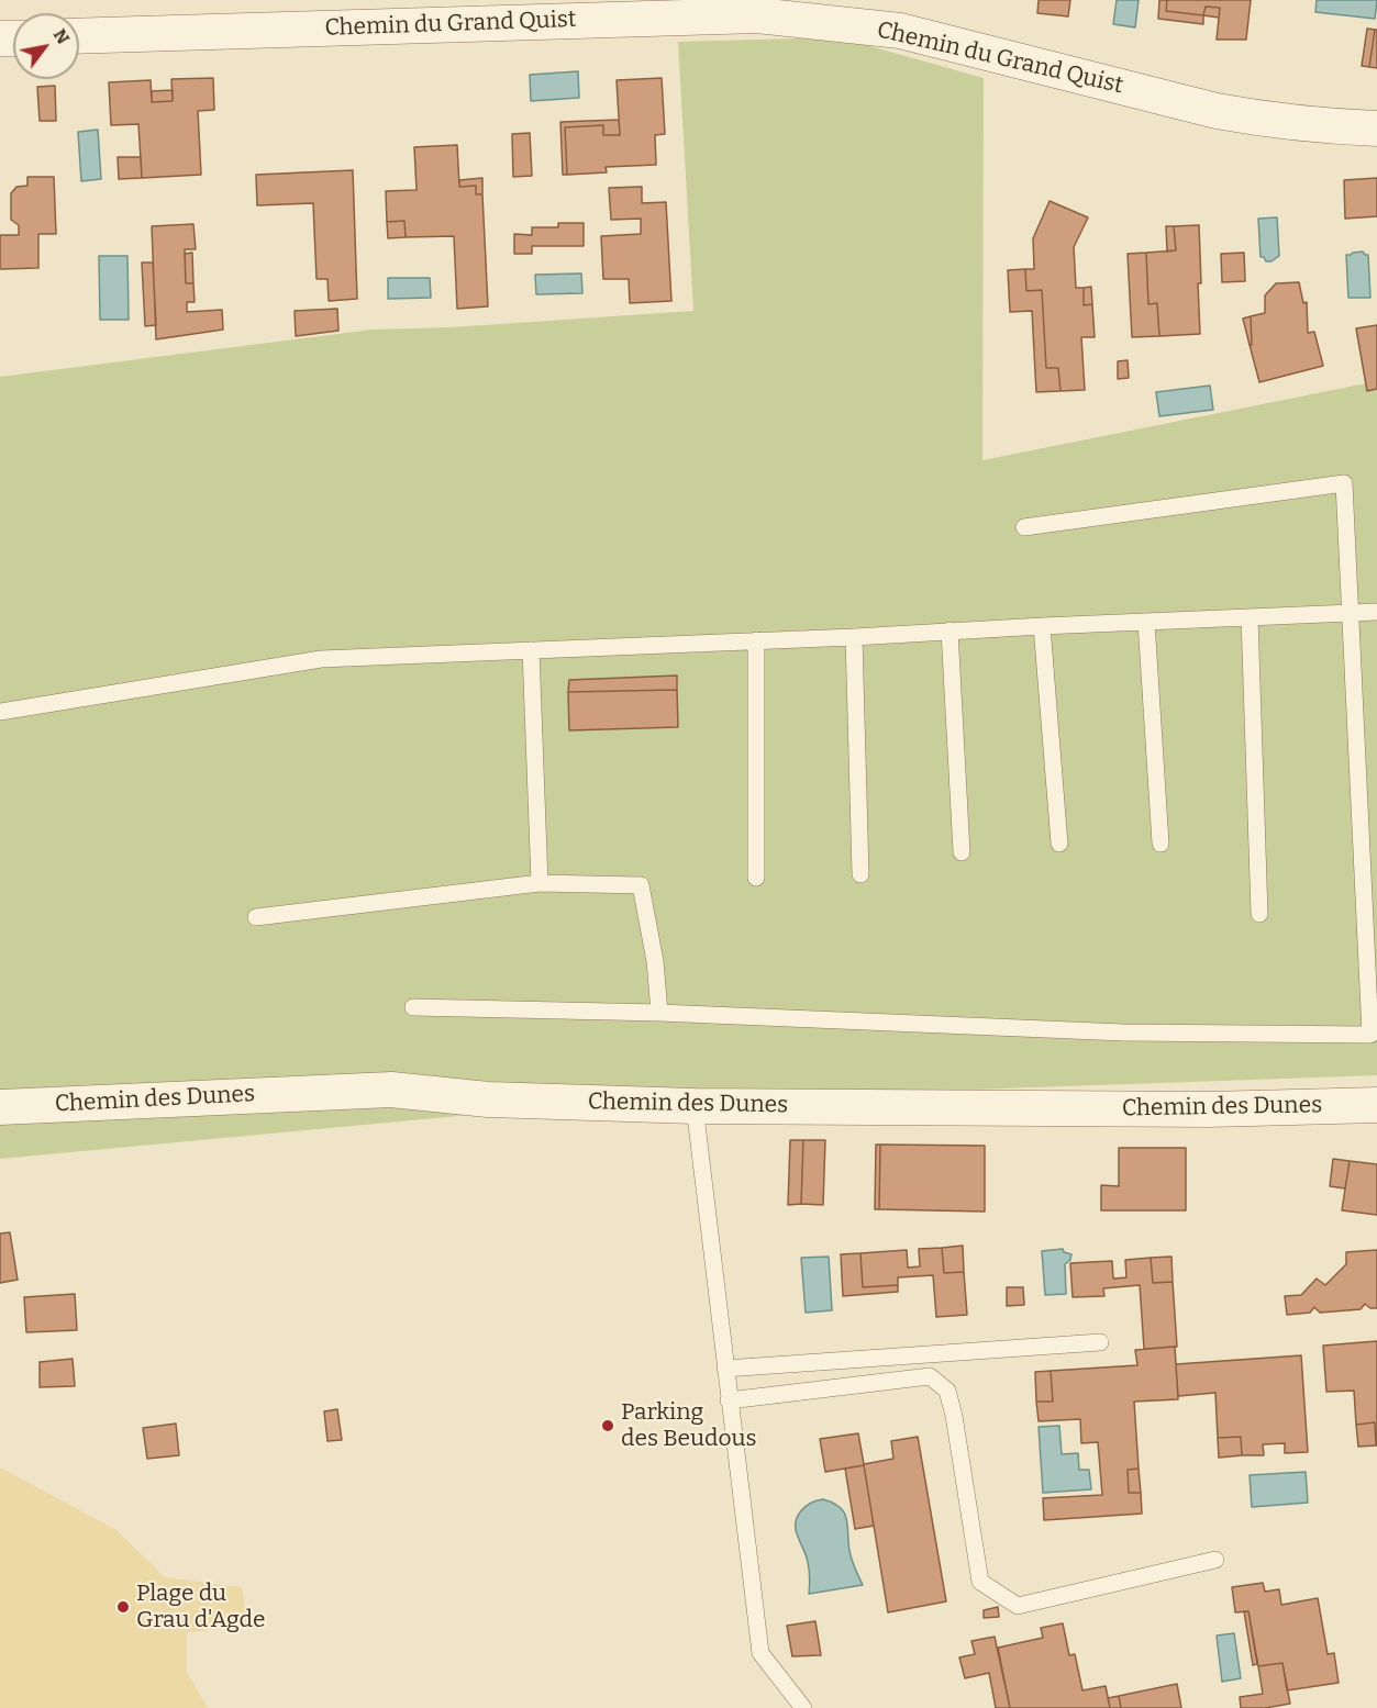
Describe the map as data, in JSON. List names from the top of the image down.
{
  "streets": {
    "street": ["Chemin du Grand Quist", "Chemin des Dunes"]
  },
  "places": ["Parking des Beudous", "Plage du Grau d'Agde"],
  "north": "top right"
}
